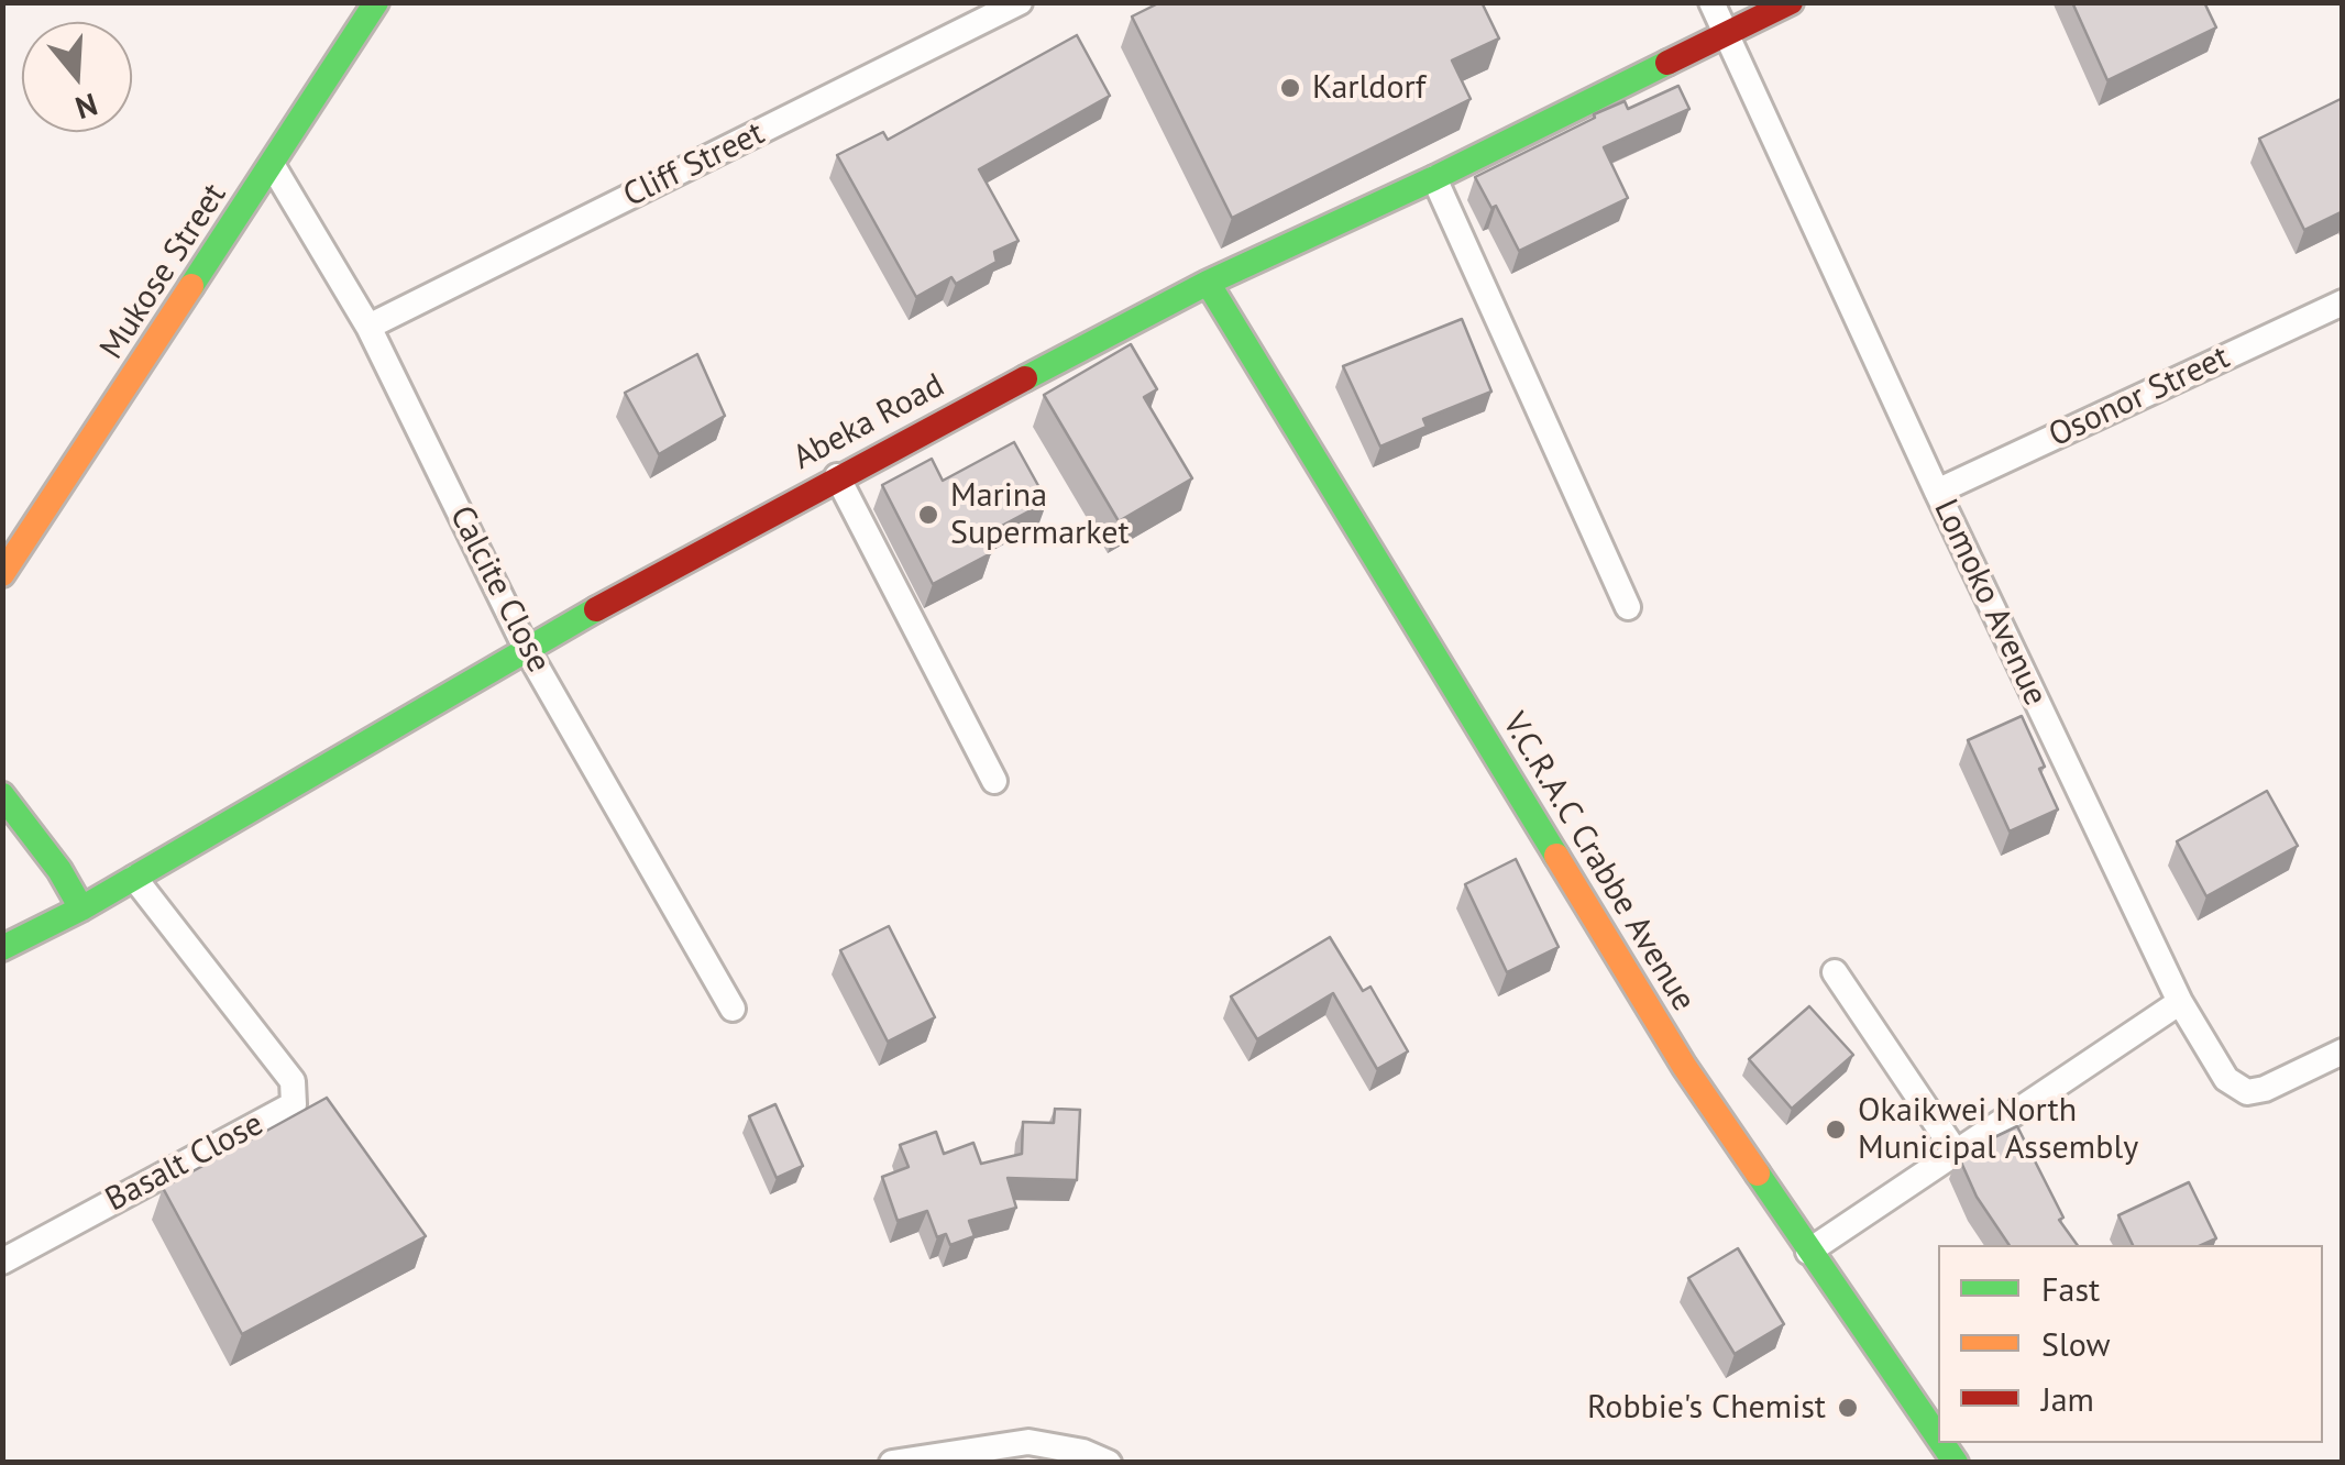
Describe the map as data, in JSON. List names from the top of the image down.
{
  "streets": {
    "street": [
      "Cliff Street",
      "Mukose Street",
      "Osonor Street",
      "Abeka Road",
      "Calcite Close",
      "Lomoko Avenue",
      "V.C.R.A.C Crabbe Avenue",
      "Basalt Close"
    ]
  },
  "crossings": [
    ["Cliff Street", "Calcite Close"],
    ["Mukose Street", "Calcite Close"],
    ["Osonor Street", "Lomoko Avenue"],
    ["Abeka Road", "Calcite Close"],
    ["Abeka Road", "Lomoko Avenue"],
    ["Abeka Road", "V.C.R.A.C Crabbe Avenue"],
    ["Abeka Road", "Basalt Close"]
  ],
  "places": [
    "Karldorf",
    "Marina Supermarket",
    "Okaikwei North Municipal Assembly",
    "Robbie's Chemist"
  ],
  "legend": ["Fast", "Slow", "Jam"],
  "north": "bottom"
}
